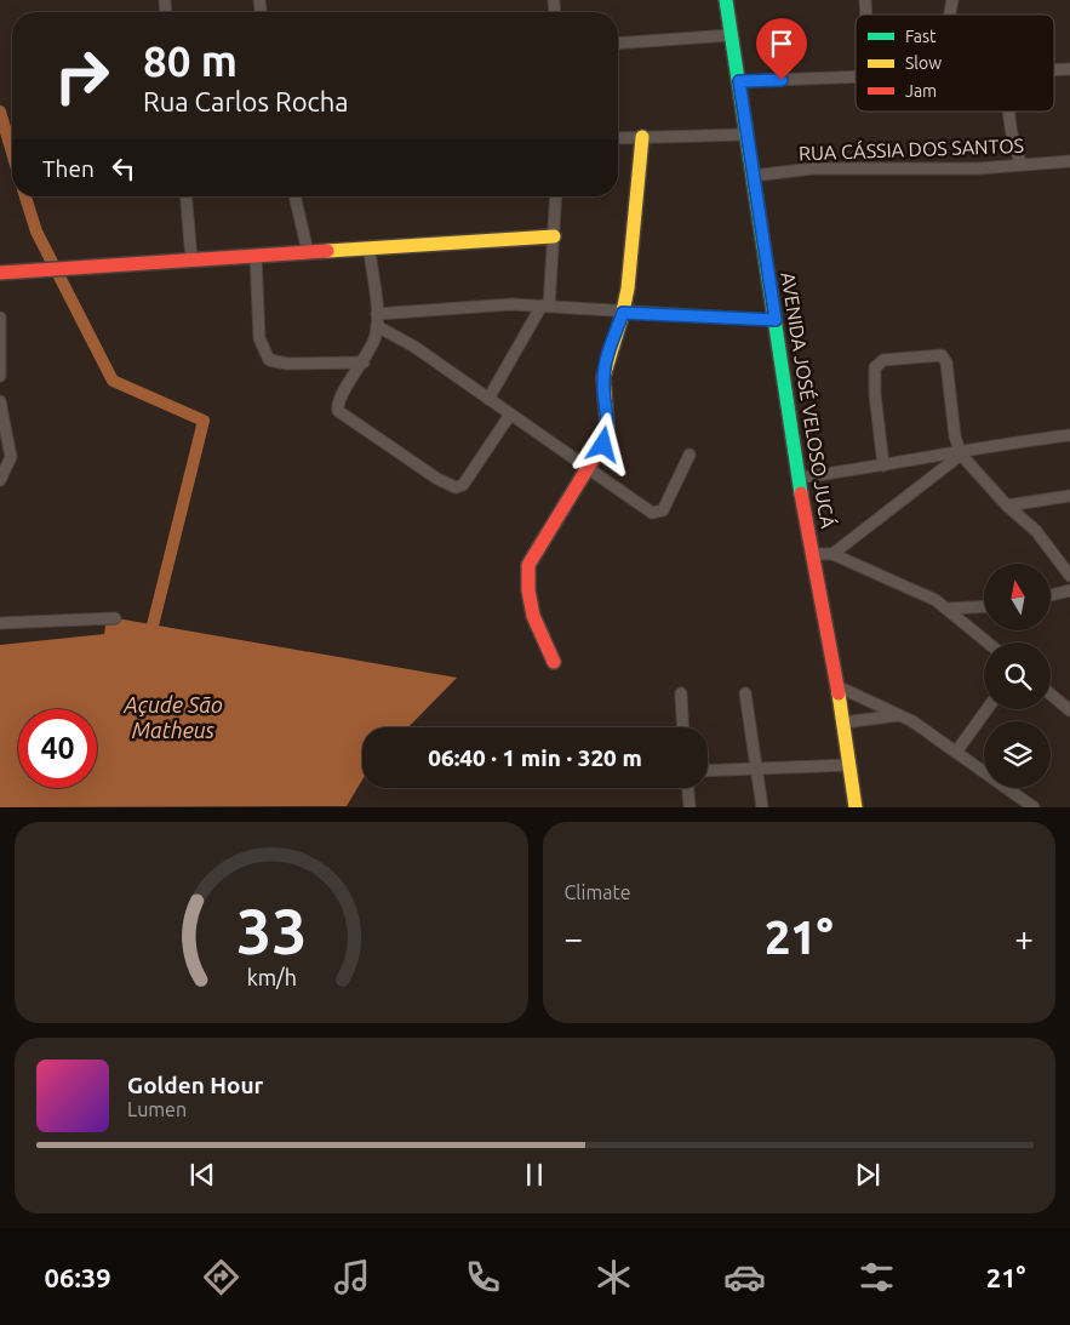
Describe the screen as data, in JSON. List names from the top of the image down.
{
  "streets": {
    "street": ["RUA CÁSSIA DOS SANTOS", "AVENIDA JOSÉ VELOSO JUCÁ"]
  },
  "crossings": [
    ["RUA CÁSSIA DOS SANTOS", "AVENIDA JOSÉ VELOSO JUCÁ"]
  ],
  "water": ["Açude São Matheus"],
  "legend": ["Fast", "Slow", "Jam"],
  "north": "top",
  "page": {
    "turn": ["80 m", "Rua Carlos Rocha"],
    "then": "Then",
    "limit": "40",
    "trip": "06:40 · 1 min · 320 m",
    "tile": "Climate",
    "heat": ["−", "21°", "+"],
    "song": ["Golden Hour", "Lumen"],
    "tabs": ["06:39", "21°"],
    "gauge": ["33", "km/h"]
  }
}
